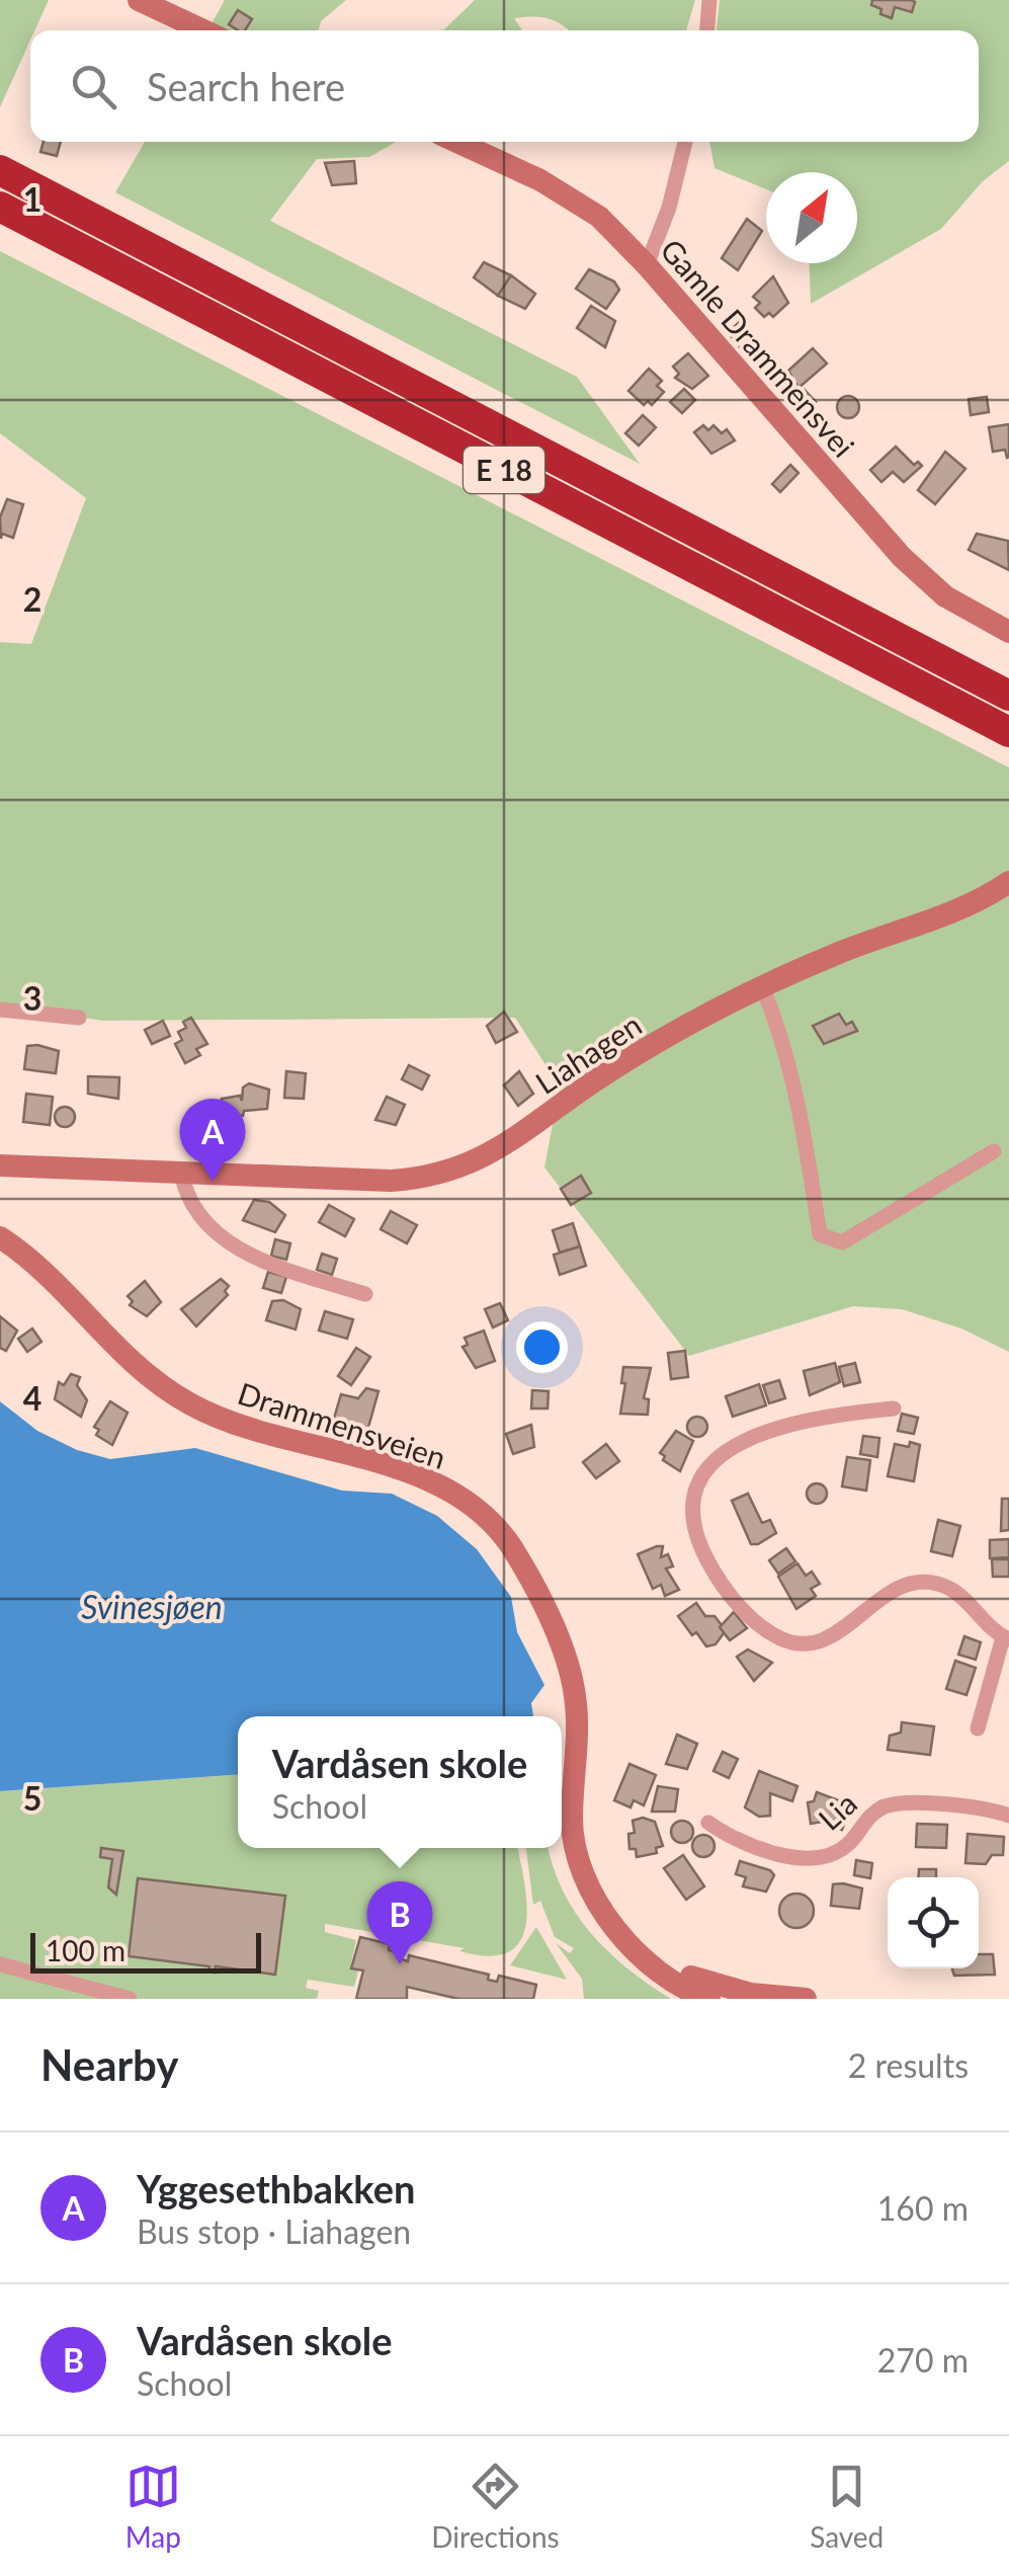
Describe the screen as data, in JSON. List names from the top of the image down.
{
  "streets": {
    "highway": ["E 18"],
    "main road": ["Gamle Drammensvei", "Liahagen", "Drammensveien"],
    "street": ["Lia"]
  },
  "water": ["Svinesjøen"],
  "scale_bar": "100 m",
  "north": "top right",
  "page": {
    "search": "Search here",
    "pins": ["A", "B"],
    "popup": ["Vardåsen skole", "School"],
    "scale": "100 m",
    "heading": ["Nearby", "2 results"],
    "list": [
      {
        "mark": "A",
        "name": "Yggesethbakken",
        "note": "Bus stop · Liahagen",
        "value": "160 m"
      },
      {
        "mark": "B",
        "name": "Vardåsen skole",
        "note": "School",
        "value": "270 m"
      }
    ],
    "nav": ["Map", "Directions", "Saved"]
  },
  "grid": {
    "rows": [
      "1",
      "2",
      "3",
      "4",
      "5"
    ]
  }
}
